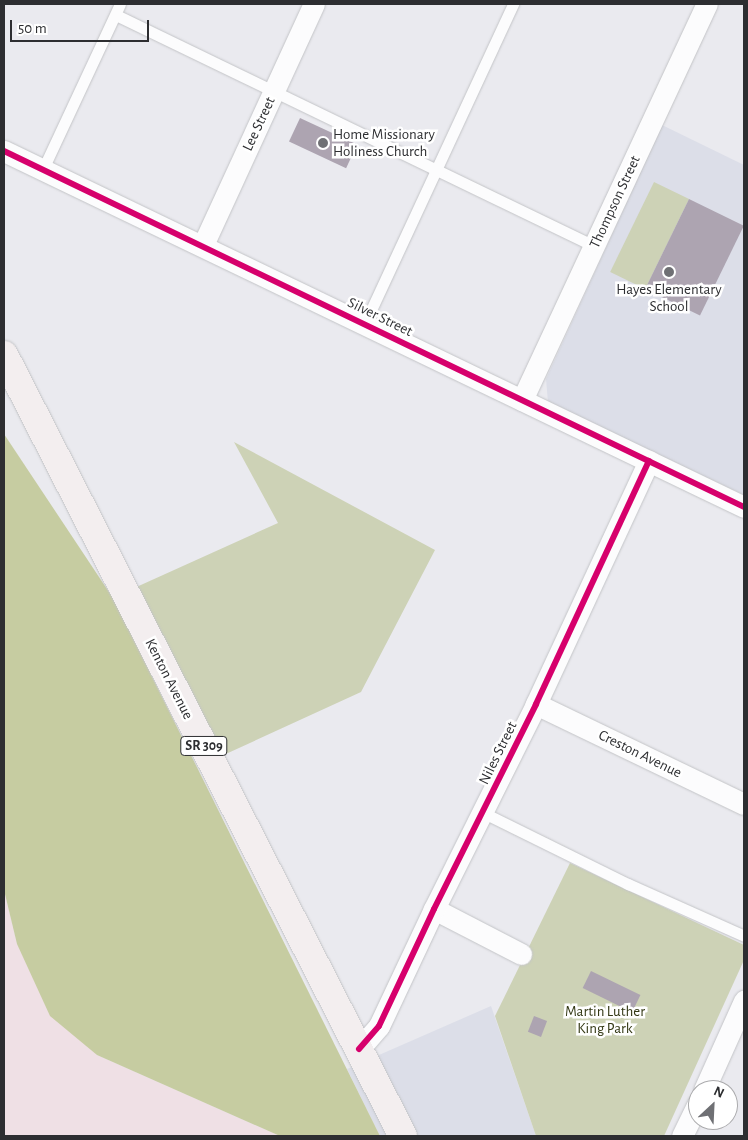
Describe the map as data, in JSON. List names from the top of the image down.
{
  "streets": {
    "main road": ["Kenton Avenue", "SR 309"],
    "street": [
      "Lee Street",
      "Thompson Street",
      "Silver Street",
      "Niles Street",
      "Creston Avenue"
    ]
  },
  "crossings": [
    ["Lee Street", "Silver Street"],
    ["Thompson Street", "Silver Street"],
    ["Silver Street", "Niles Street"],
    ["Kenton Avenue", "Niles Street"],
    ["Niles Street", "Creston Avenue"]
  ],
  "parks": ["Martin Luther King Park"],
  "places": ["Home Missionary Holiness Church", "Hayes Elementary School"],
  "scale_bar": "50 m",
  "north": "top right"
}
